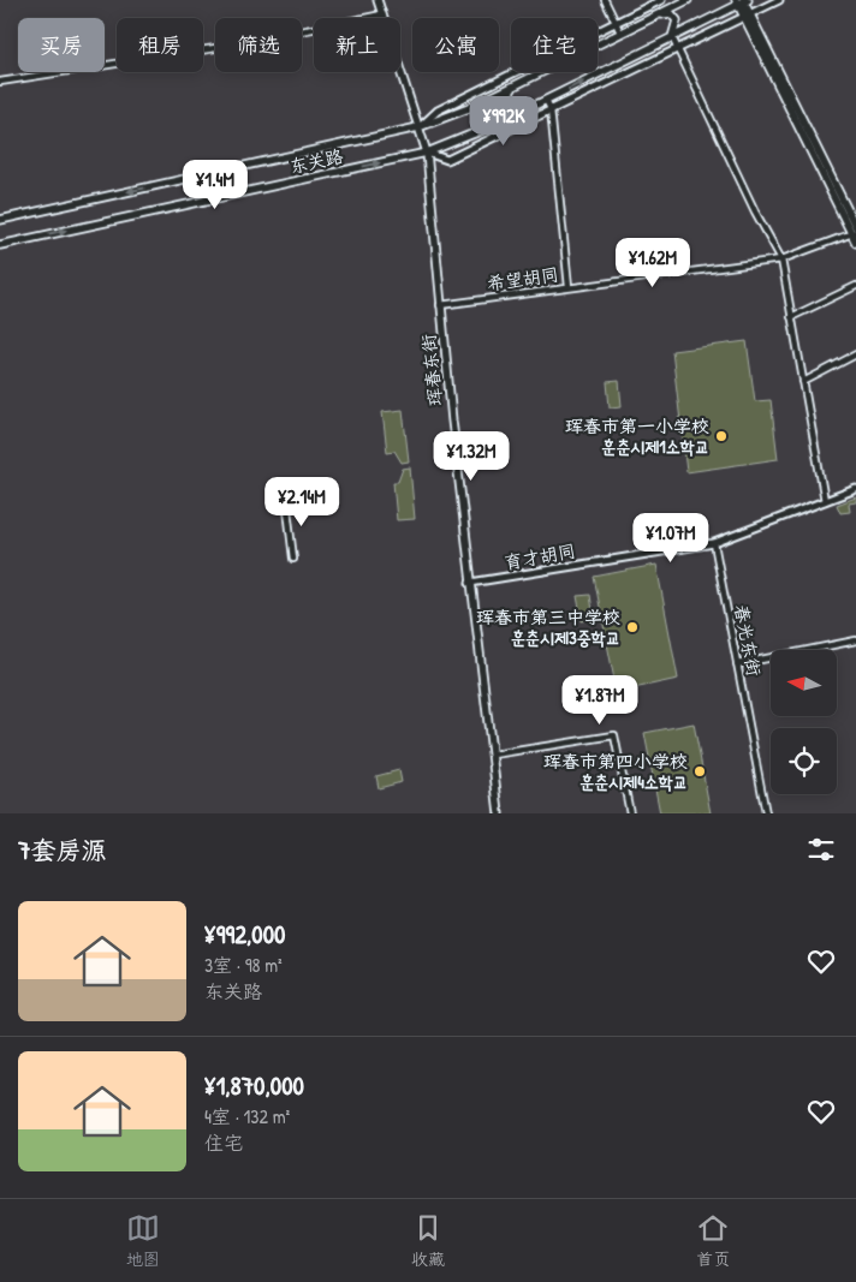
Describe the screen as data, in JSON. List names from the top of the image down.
{
  "streets": {
    "main road": ["东关路", "珲春东街"],
    "street": ["希望胡同", "育才胡同", "春光东街"]
  },
  "crossings": [
    ["东关路", "珲春东街"],
    ["希望胡同", "珲春东街"],
    ["珲春东街", "育才胡同"],
    ["育才胡同", "春光东街"]
  ],
  "places": ["珲春市第一小学校 훈춘시제1소학교", "珲春市第三中学校 훈춘시제3중학교", "珲春市第四小学校 훈춘시제4소학교"],
  "north": "left",
  "page": {
    "chip": [
      "买房",
      "租房",
      "筛选",
      "新上",
      "公寓",
      "住宅"
    ],
    "price": [
      "¥992K",
      "¥1.4M",
      "¥1.62M",
      "¥1.32M",
      "¥2.14M",
      "¥1.07M",
      "¥1.87M"
    ],
    "heading": "7套房源",
    "list": [
      {
        "name": "¥992,000",
        "note": "3室 · 98 m² · 东关路"
      },
      {
        "name": "¥1,870,000",
        "note": "4室 · 132 m² · 住宅"
      }
    ],
    "tabs": ["地图", "收藏", "首页"]
  }
}
